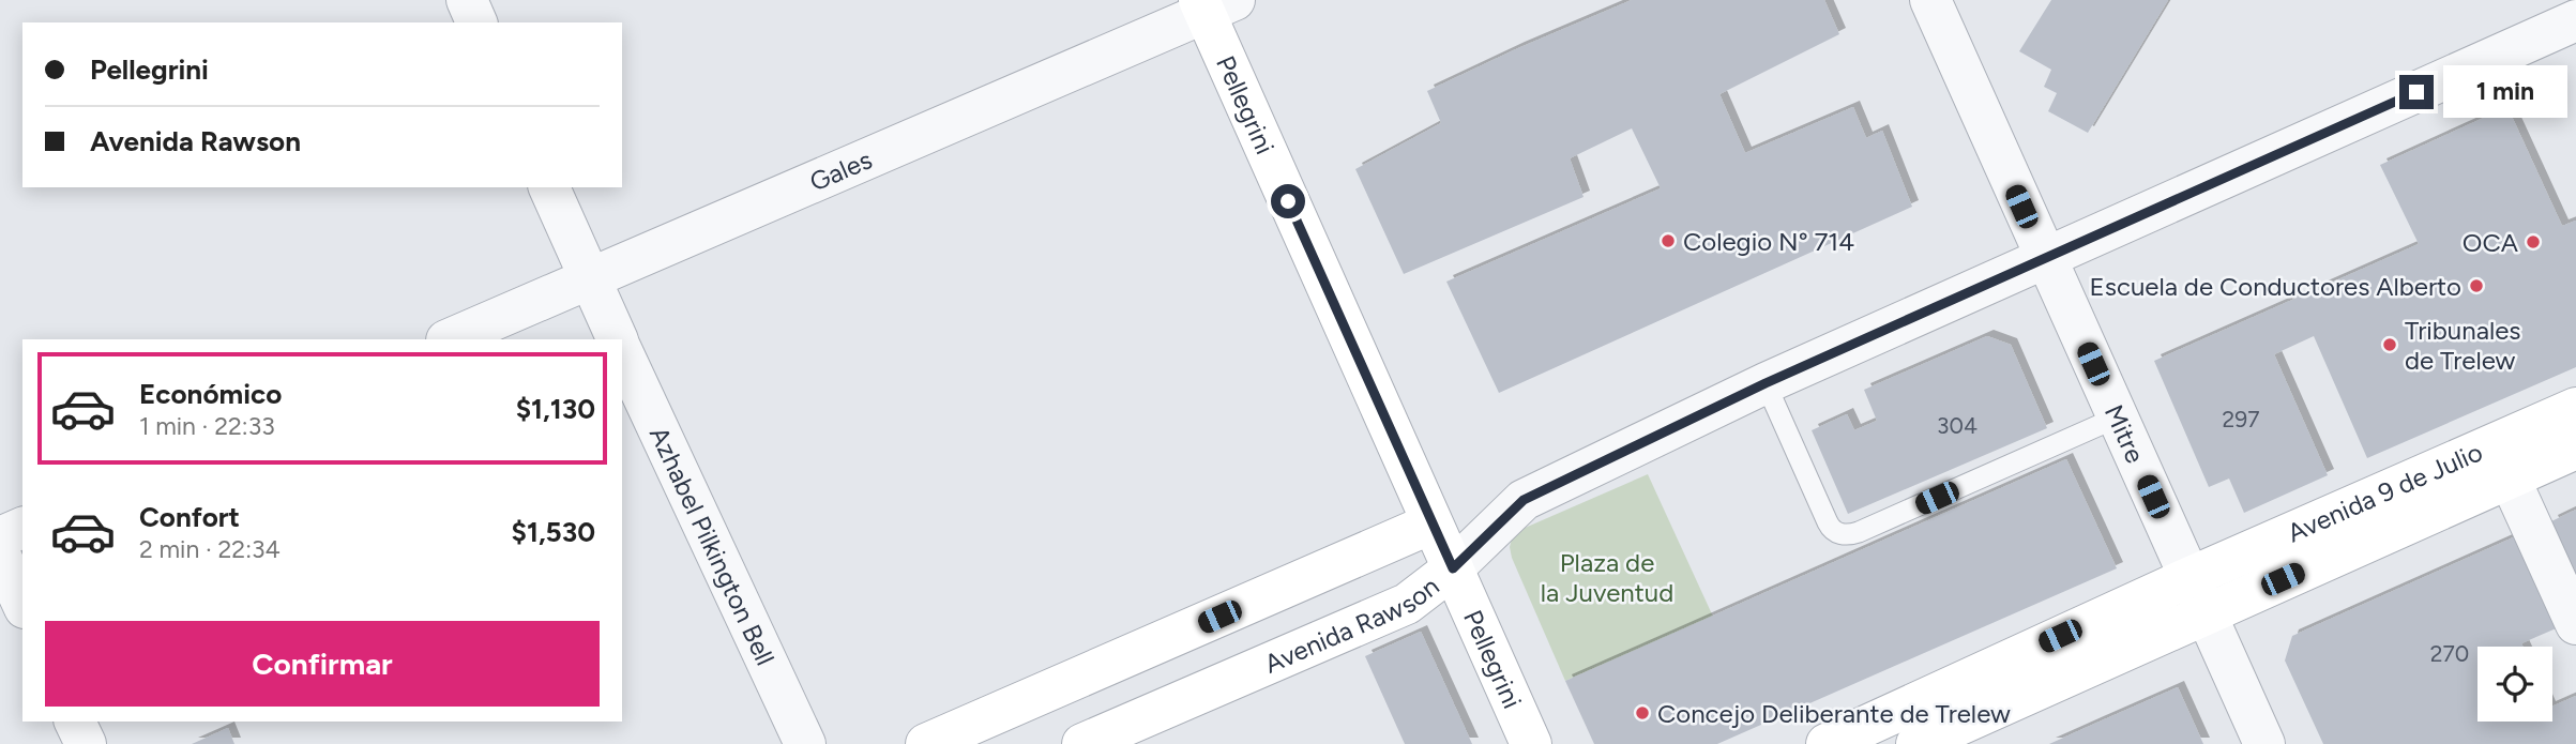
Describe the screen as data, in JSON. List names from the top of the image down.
{
  "streets": {
    "street": [
      "Pellegrini",
      "Gales",
      "Mitre",
      "Avenida 9 de Julio",
      "Azhabel Pilkington Bell",
      "Avenida Rawson"
    ]
  },
  "crossings": [
    ["Pellegrini", "Gales"],
    ["Pellegrini", "Avenida Rawson"],
    ["Mitre", "Avenida 9 de Julio"],
    ["Mitre", "Avenida Rawson"]
  ],
  "parks": ["Plaza de la Juventud"],
  "places": [
    "Colegio N° 714",
    "OCA",
    "Escuela de Conductores Alberto",
    "Tribunales de Trelew",
    "Concejo Deliberante de Trelew"
  ],
  "house_numbers": ["297", "304", "270"],
  "page": {
    "banner": ["Pellegrini", "Avenida Rawson"],
    "bubble": "1 min",
    "list": [
      {
        "name": "Económico",
        "note": "1 min · 22:33",
        "value": "$1,130"
      },
      {
        "name": "Confort",
        "note": "2 min · 22:34",
        "value": "$1,530"
      }
    ],
    "buttons": "Confirmar"
  }
}
